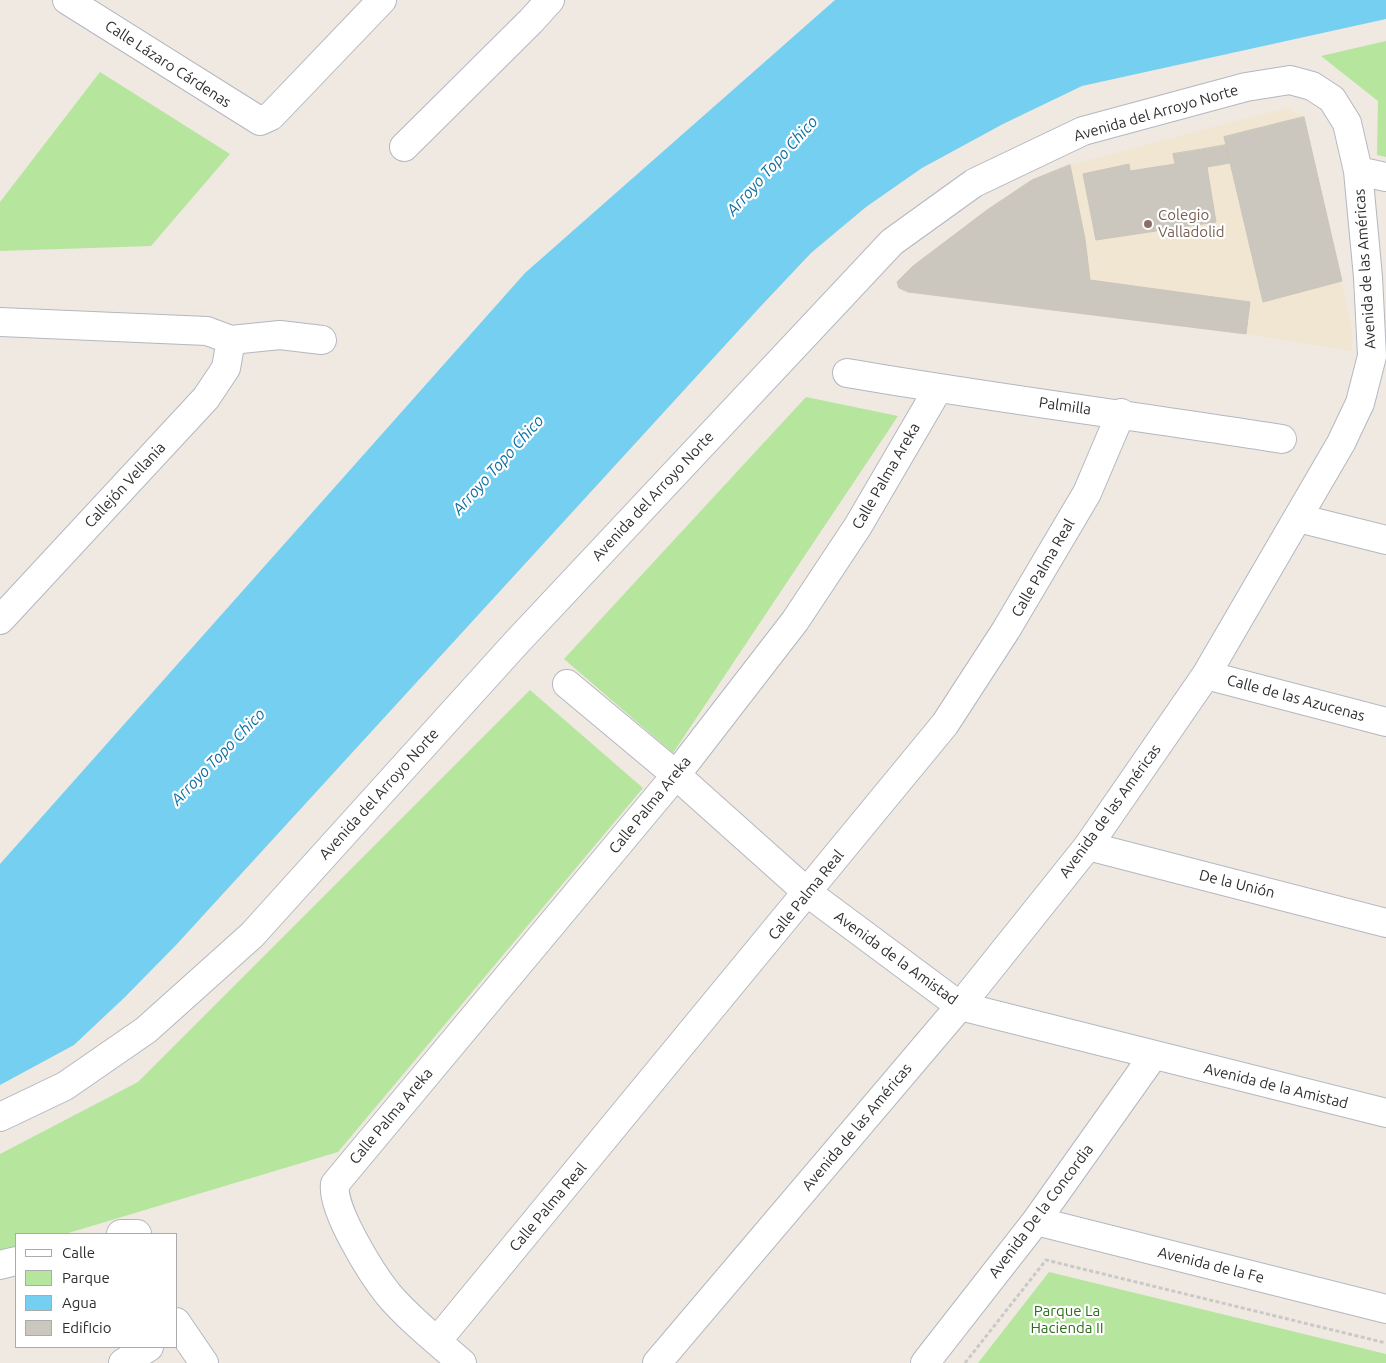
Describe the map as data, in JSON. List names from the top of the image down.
{
  "streets": {
    "street": [
      "Calle Lázaro Cárdenas",
      "Avenida del Arroyo Norte",
      "Avenida de las Américas",
      "Palmilla",
      "Calle Palma Areka",
      "Callejón Vellania",
      "Calle Palma Real",
      "Calle de las Azucenas",
      "De la Unión",
      "Avenida de la Amistad",
      "Avenida De la Concordia",
      "Avenida de la Fe"
    ]
  },
  "crossings": [
    ["Avenida del Arroyo Norte", "Avenida de las Américas"],
    ["Avenida de las Américas", "Calle de las Azucenas"],
    ["Avenida de las Américas", "De la Unión"],
    ["Avenida de las Américas", "Avenida de la Amistad"],
    ["Palmilla", "Calle Palma Areka"],
    ["Palmilla", "Calle Palma Real"],
    ["Calle Palma Areka", "Calle Palma Real"],
    ["Calle Palma Areka", "Avenida de la Amistad"],
    ["Calle Palma Real", "Avenida de la Amistad"],
    ["Avenida de la Amistad", "Avenida De la Concordia"],
    ["Avenida De la Concordia", "Avenida de la Fe"]
  ],
  "water": ["Arroyo Topo Chico"],
  "parks": ["Parque La Hacienda II"],
  "places": ["Colegio Valladolid"],
  "legend": [
    "Calle",
    "Parque",
    "Agua",
    "Edificio"
  ]
}
